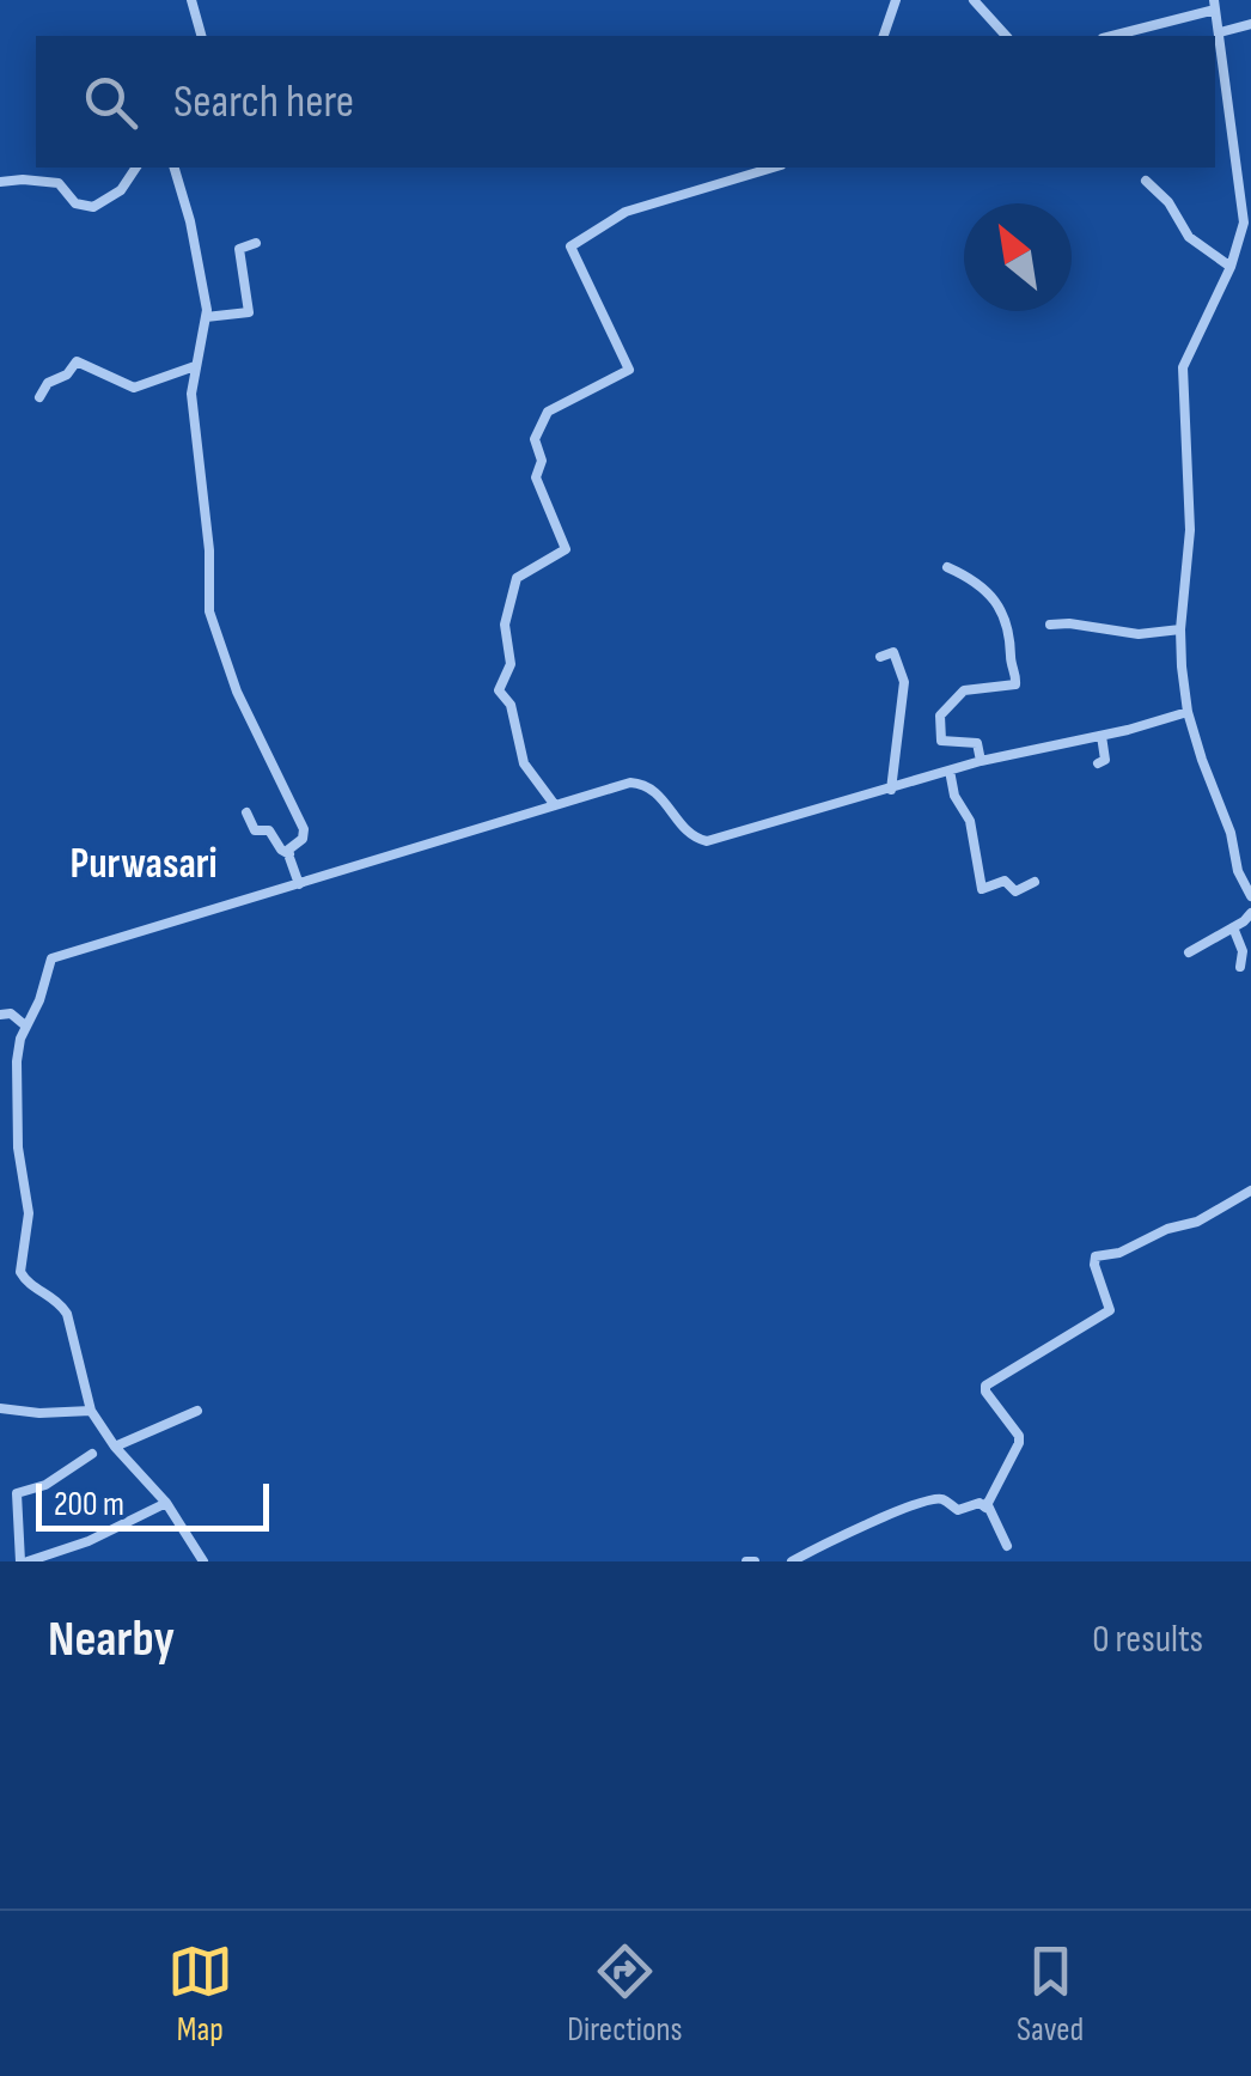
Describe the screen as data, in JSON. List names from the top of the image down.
{
  "districts": ["Purwasari"],
  "scale_bar": "200 m",
  "north": "top left",
  "page": {
    "search": "Search here",
    "scale": "200 m",
    "heading": ["Nearby", "0 results"],
    "nav": ["Map", "Directions", "Saved"]
  }
}
